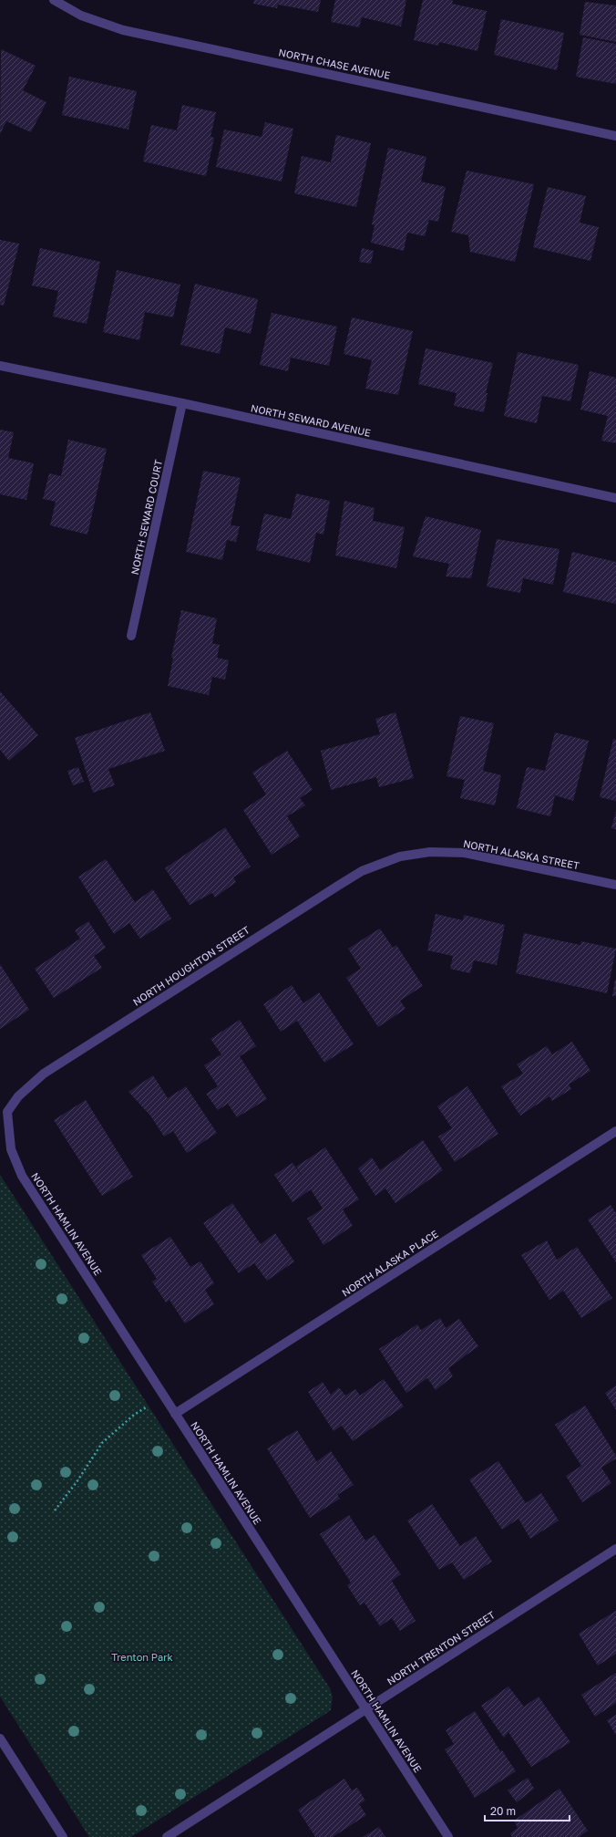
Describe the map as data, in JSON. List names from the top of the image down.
{
  "streets": {
    "street": [
      "NORTH CHASE AVENUE",
      "NORTH SEWARD AVENUE",
      "NORTH SEWARD COURT",
      "NORTH ALASKA STREET",
      "NORTH HOUGHTON STREET",
      "NORTH HAMLIN AVENUE",
      "NORTH ALASKA PLACE",
      "NORTH TRENTON STREET"
    ]
  },
  "crossings": [
    ["NORTH SEWARD AVENUE", "NORTH SEWARD COURT"],
    ["NORTH ALASKA STREET", "NORTH HOUGHTON STREET"],
    ["NORTH HOUGHTON STREET", "NORTH HAMLIN AVENUE"],
    ["NORTH HAMLIN AVENUE", "NORTH ALASKA PLACE"],
    ["NORTH HAMLIN AVENUE", "NORTH TRENTON STREET"]
  ],
  "parks": ["Trenton Park"],
  "scale_bar": "20 m"
}
